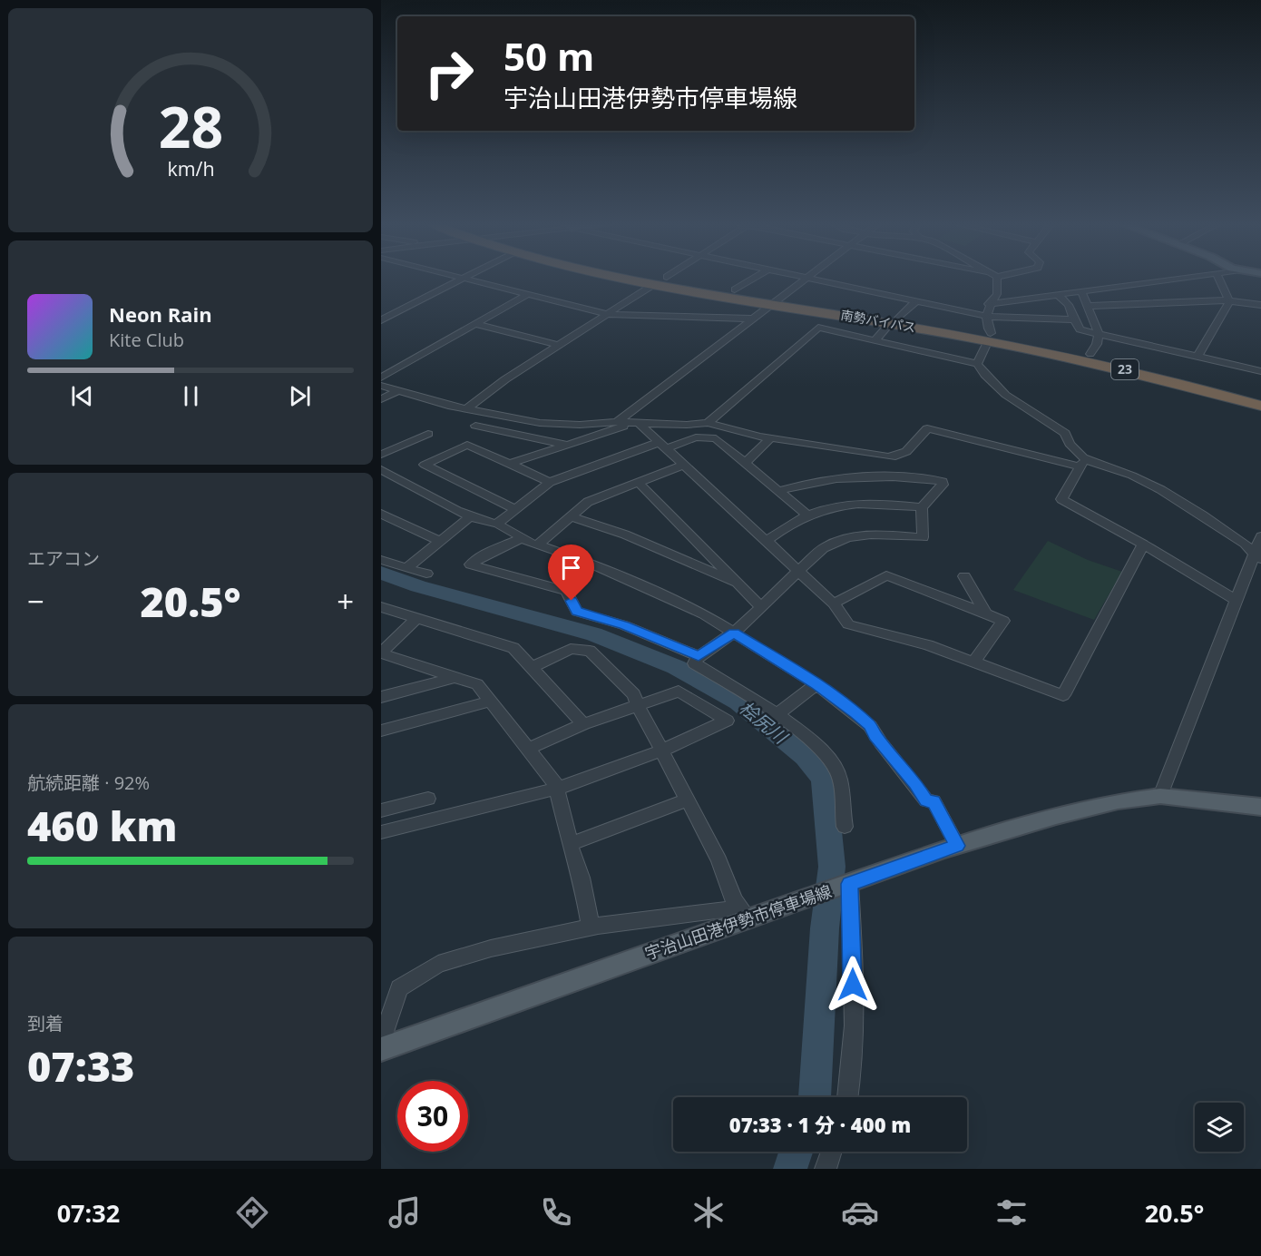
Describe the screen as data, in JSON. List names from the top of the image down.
{
  "streets": {
    "highway": ["南勢バイパス", "23"],
    "main road": ["宇治山田港伊勢市停車場線"]
  },
  "water": ["桧尻川"],
  "page": {
    "turn": ["50 m", "宇治山田港伊勢市停車場線"],
    "song": ["Neon Rain", "Kite Club"],
    "tile": [
      "エアコン",
      ["航続距離 · 92%", "460 km"],
      ["到着", "07:33"]
    ],
    "heat": ["−", "20.5°", "+"],
    "limit": "30",
    "trip": "07:33 · 1 分 · 400 m",
    "tabs": ["07:32", "20.5°"],
    "gauge": ["28", "km/h"]
  }
}
